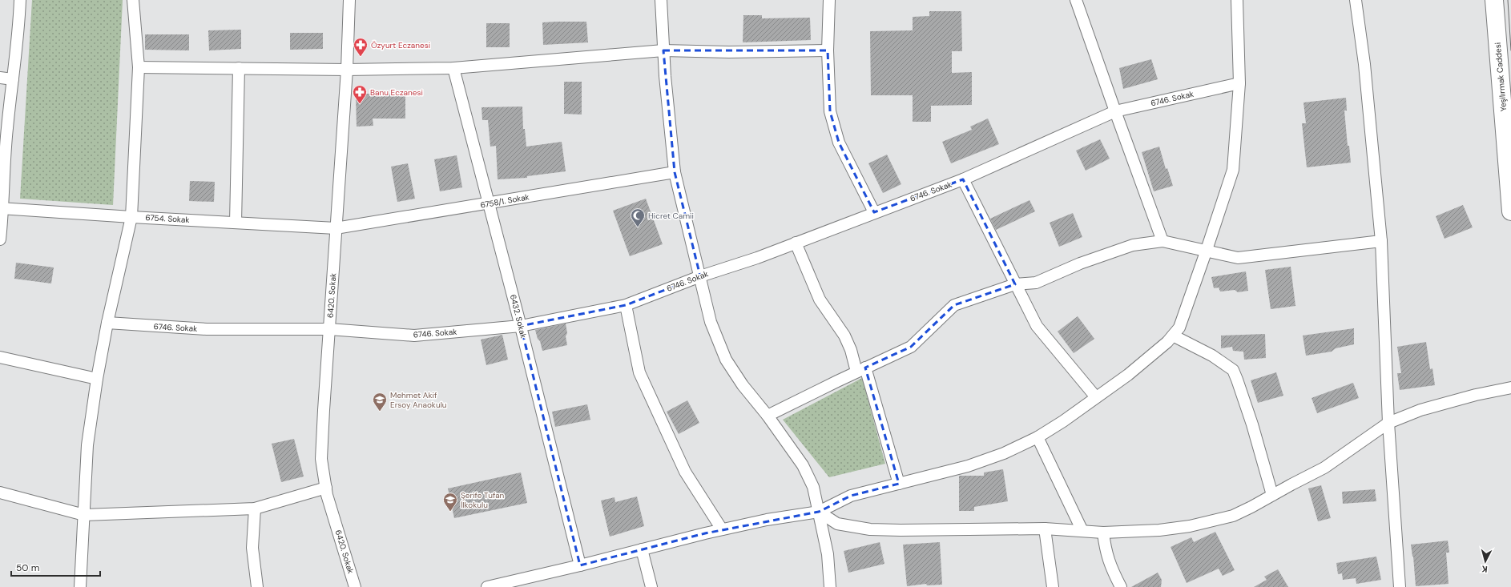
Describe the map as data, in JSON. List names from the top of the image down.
{
  "streets": {
    "main road": ["Yeşilırmak Caddesi"],
    "street": [
      "6746. Sokak",
      "6758/1. Sokak",
      "6754. Sokak",
      "6420. Sokak",
      "6432. Sokak"
    ]
  },
  "crossings": [
    ["6746. Sokak", "6420. Sokak"],
    ["6746. Sokak", "6432. Sokak"],
    ["6758/1. Sokak", "6754. Sokak"],
    ["6758/1. Sokak", "6420. Sokak"],
    ["6758/1. Sokak", "6432. Sokak"],
    ["6754. Sokak", "6420. Sokak"]
  ],
  "places": {
    "pharmacy": ["Özyurt Eczanesi", "Banu Eczanesi"],
    "mosque": ["Hicret Camii"],
    "school or university": ["Mehmet Akif Ersoy Anaokulu", "Şerife Tufan İlkokulu"]
  },
  "scale_bar": "50 m",
  "north": "bottom"
}
